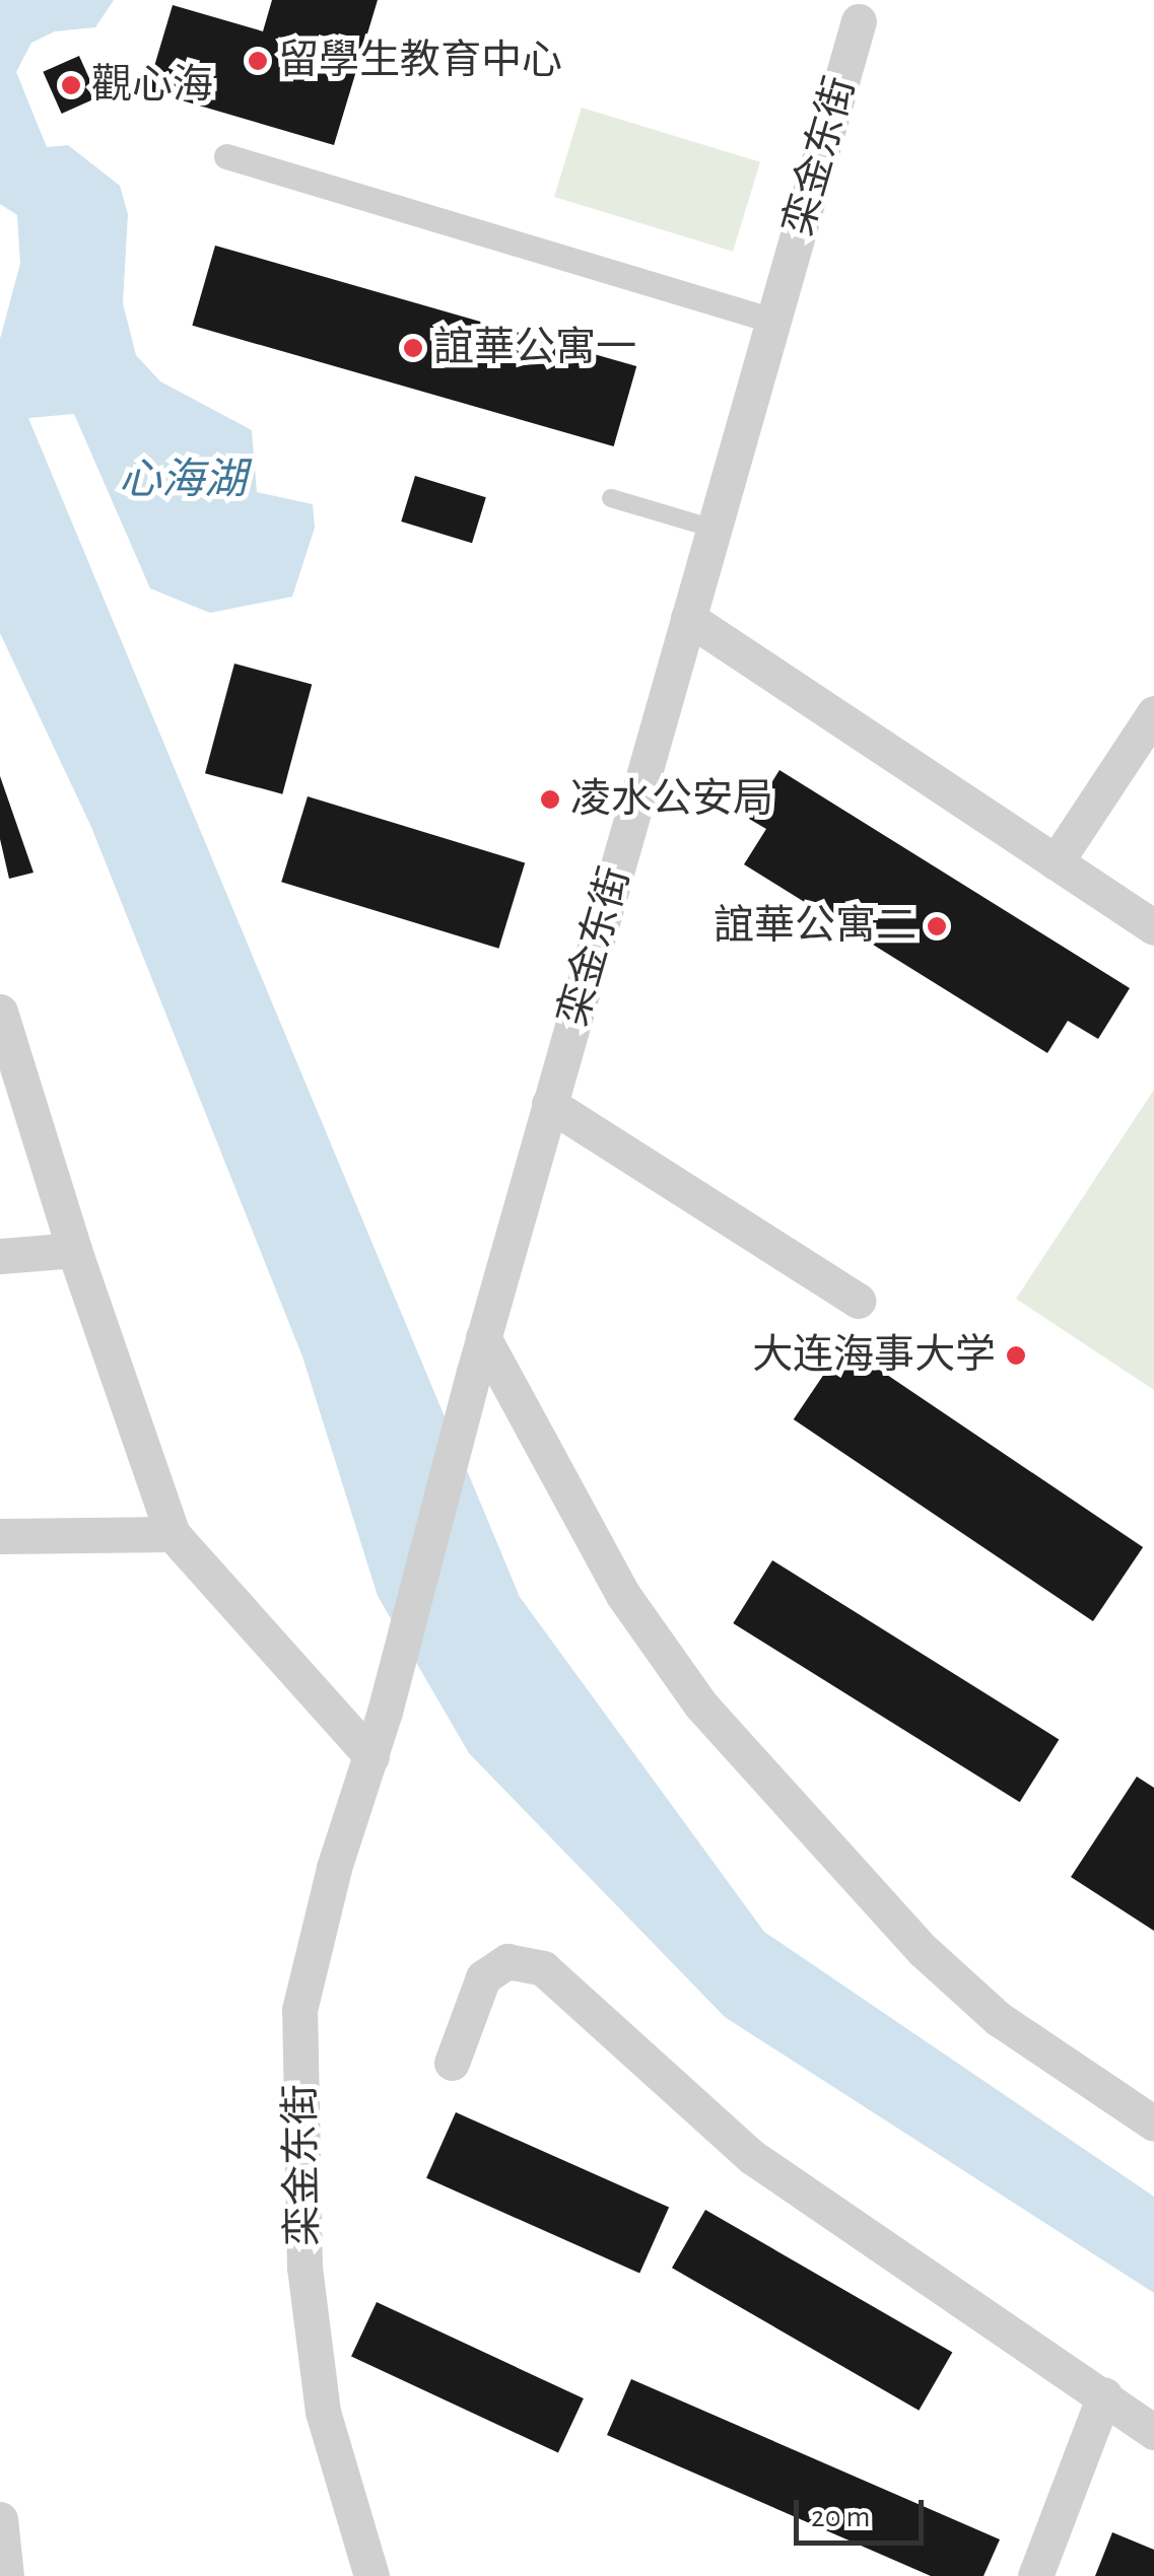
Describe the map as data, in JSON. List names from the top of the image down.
{
  "streets": {
    "street": ["栾金东街"]
  },
  "water": ["心海湖"],
  "places": [
    "留學生教育中心",
    "觀心海",
    "誼華公寓一",
    "凌水公安局",
    "誼華公寓二",
    "大连海事大学"
  ],
  "scale_bar": "20 m"
}
